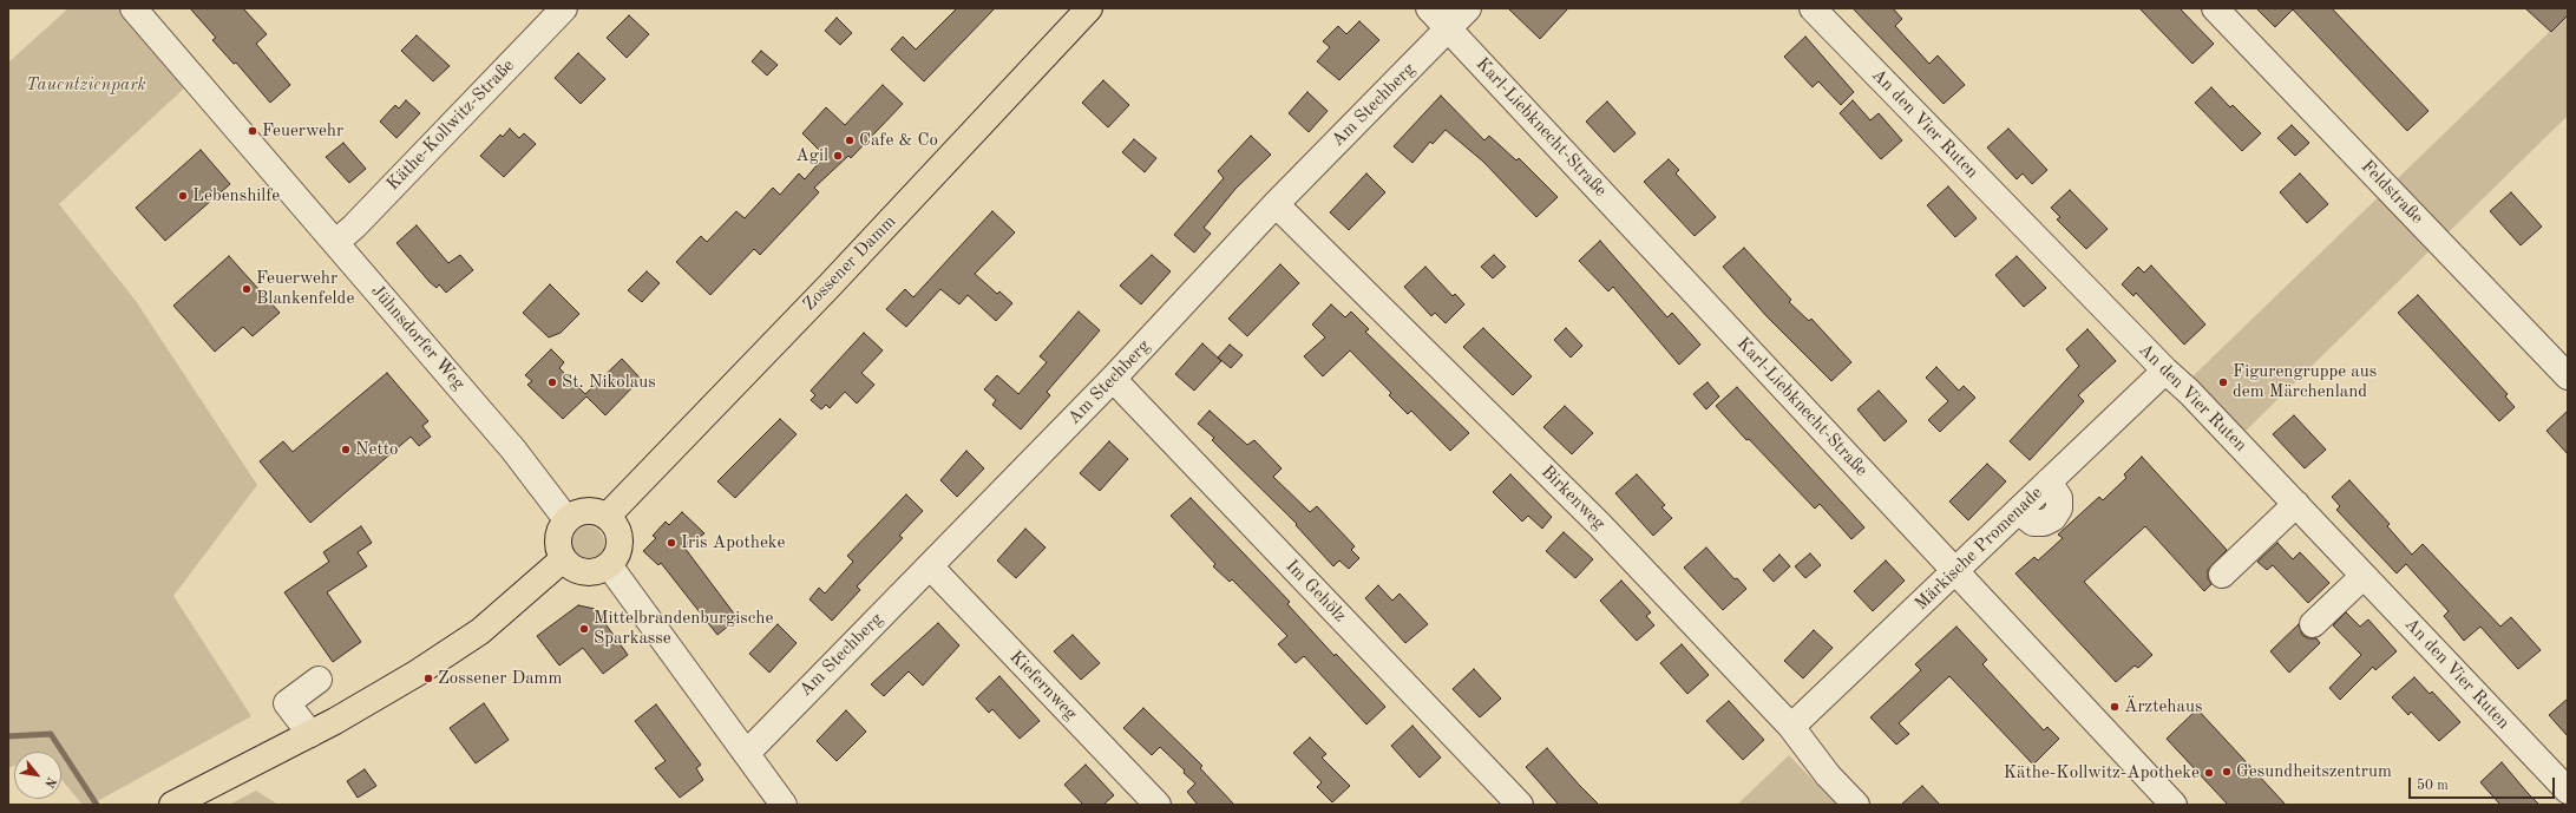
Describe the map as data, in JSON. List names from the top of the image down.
{
  "streets": {
    "main road": ["Zossener Damm"],
    "street": [
      "Am Stechberg",
      "An den Vier Ruten",
      "Käthe-Kollwitz-Straße",
      "Karl-Liebknecht-Straße",
      "Feldstraße",
      "Jühnsdorfer Weg",
      "Birkenweg",
      "Märkische Promenade",
      "Im Gehölz",
      "Kiefernweg"
    ]
  },
  "crossings": [
    ["Am Stechberg", "Karl-Liebknecht-Straße"],
    ["Am Stechberg", "Birkenweg"],
    ["Am Stechberg", "Im Gehölz"],
    ["Am Stechberg", "Kiefernweg"],
    ["An den Vier Ruten", "Märkische Promenade"],
    ["Käthe-Kollwitz-Straße", "Jühnsdorfer Weg"],
    ["Karl-Liebknecht-Straße", "Märkische Promenade"],
    ["Zossener Damm", "Jühnsdorfer Weg"],
    ["Birkenweg", "Märkische Promenade"]
  ],
  "parks": ["Tauentzienpark"],
  "places": [
    "Feuerwehr",
    "Cafe & Co",
    "Agil",
    "Lebenshilfe",
    "Feuerwehr Blankenfelde",
    "St. Nikolaus",
    "Figurengruppe aus dem Märchenland",
    "Netto",
    "Iris Apotheke",
    "Mittelbrandenburgische Sparkasse",
    "Zossener Damm",
    "Ärztehaus",
    "Gesundheitszentrum",
    "Käthe-Kollwitz-Apotheke"
  ],
  "scale_bar": "50 m",
  "north": "bottom right"
}
